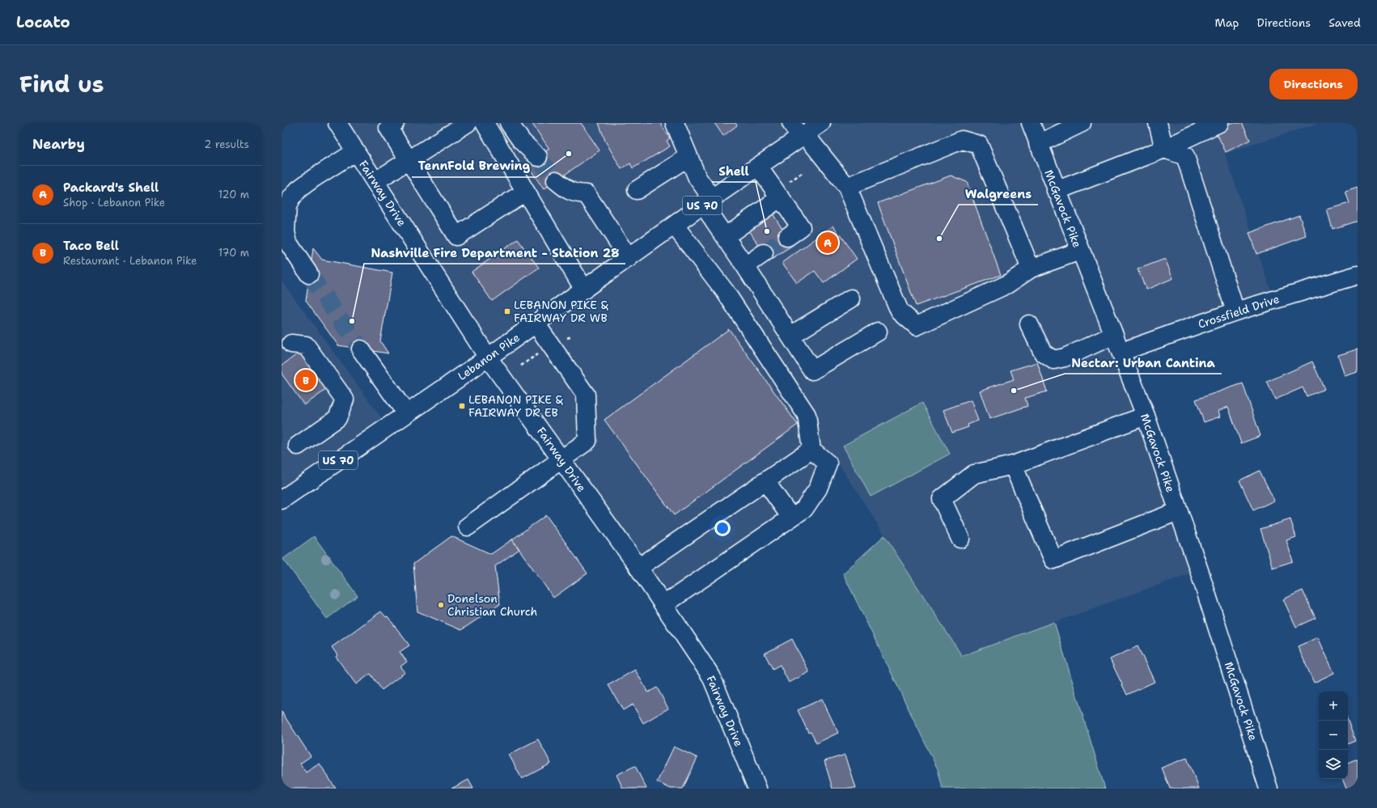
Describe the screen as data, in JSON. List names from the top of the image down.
{
  "streets": {
    "main road": [
      "Fairway Drive",
      "US 70",
      "McGavock Pike",
      "Crossfield Drive",
      "Lebanon Pike"
    ]
  },
  "crossings": [
    ["Fairway Drive", "Lebanon Pike"],
    ["McGavock Pike", "Crossfield Drive"]
  ],
  "places": {
    "other": [
      "TennFold Brewing",
      "Shell",
      "Walgreens",
      "Nashville Fire Department - Station 28",
      "Nectar: Urban Cantina",
      "Donelson Christian Church"
    ],
    "transit": ["LEBANON PIKE & FAIRWAY DR WB", "LEBANON PIKE & FAIRWAY DR EB"]
  },
  "page": {
    "header": "Locato",
    "nav": ["Map", "Directions", "Saved"],
    "title": "Find us",
    "buttons": "Directions",
    "heading": ["Nearby", "2 results"],
    "list": [
      {
        "mark": "A",
        "name": "Packard's Shell",
        "note": "Shop · Lebanon Pike",
        "value": "120 m"
      },
      {
        "mark": "B",
        "name": "Taco Bell",
        "note": "Restaurant · Lebanon Pike",
        "value": "170 m"
      }
    ],
    "pins": ["A", "B"],
    "map_buttons": ["+", "−"]
  }
}
